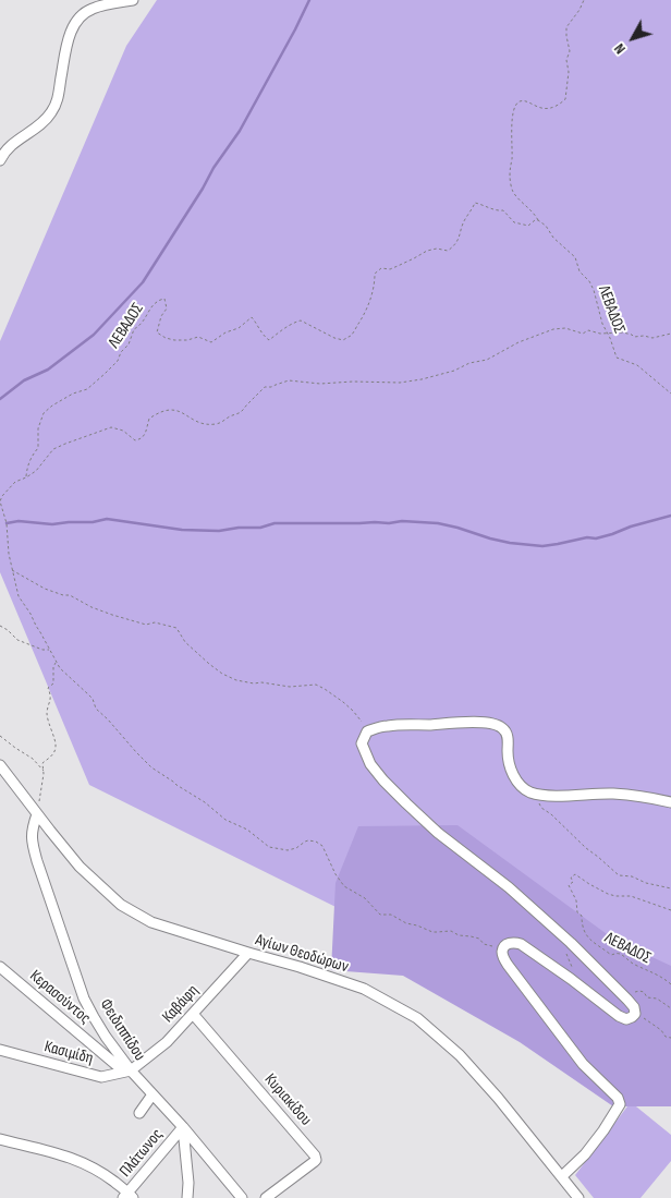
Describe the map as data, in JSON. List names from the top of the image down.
{
  "streets": {
    "street": [
      "Αγίων Θεοδώρων",
      "Κερασούντος",
      "Καβάφη",
      "Φειδιππίδου",
      "Κασιμίδη",
      "Κυριακίδου",
      "Πλάτωνος"
    ],
    "path": ["ΛΕΒΑΔΟΣ"]
  },
  "crossings": [
    ["Αγίων Θεοδώρων", "Καβάφη"],
    ["Αγίων Θεοδώρων", "Φειδιππίδου"],
    ["Κερασούντος", "Καβάφη"],
    ["Κερασούντος", "Φειδιππίδου"],
    ["Κερασούντος", "Κασιμίδη"],
    ["Καβάφη", "Φειδιππίδου"],
    ["Καβάφη", "Κασιμίδη"],
    ["Καβάφη", "Κυριακίδου"],
    ["Φειδιππίδου", "Κασιμίδη"],
    ["Φειδιππίδου", "Πλάτωνος"]
  ],
  "north": "bottom left"
}
